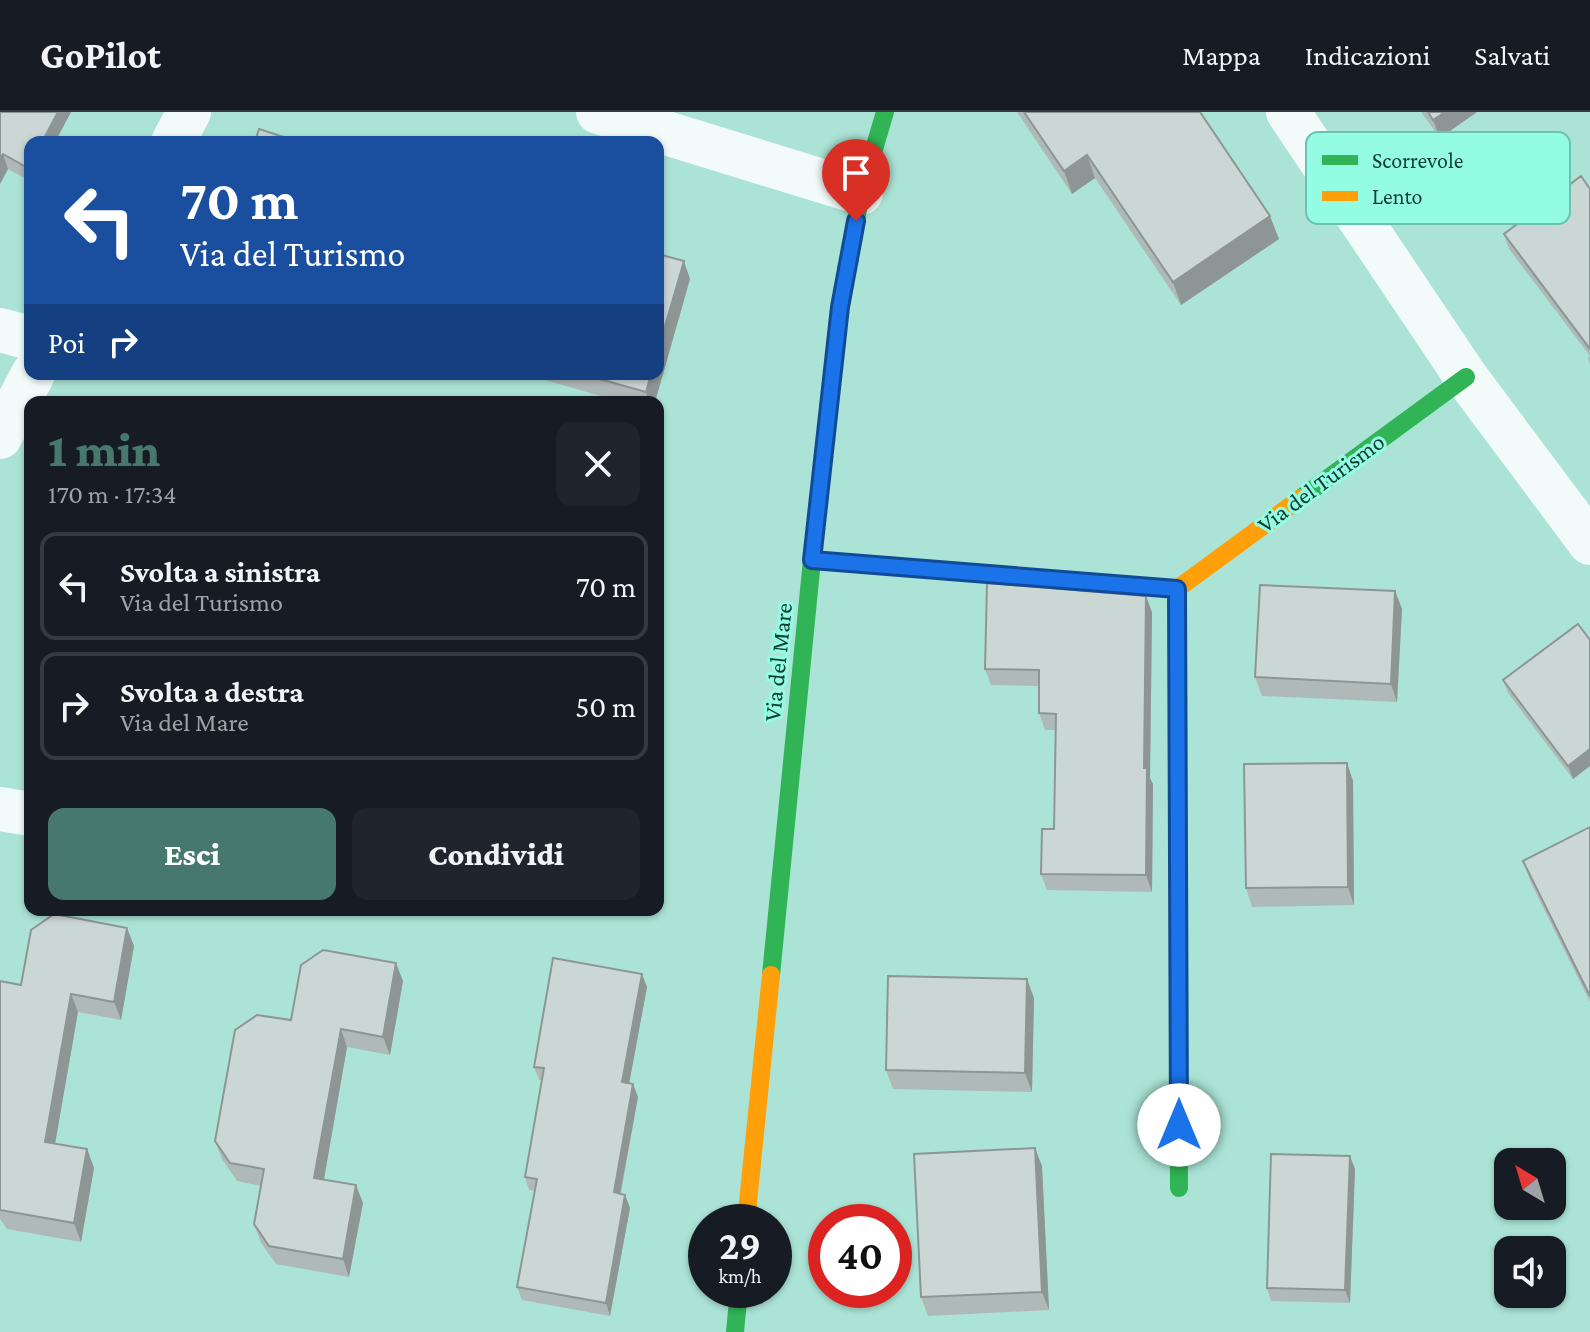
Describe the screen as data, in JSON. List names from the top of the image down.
{
  "streets": {
    "street": ["Via del Turismo", "Via del Mare"]
  },
  "legend": ["Scorrevole", "Lento"],
  "north": "top left",
  "page": {
    "header": "GoPilot",
    "nav": ["Mappa", "Indicazioni", "Salvati"],
    "turn": ["70 m", "Via del Turismo"],
    "then": "Poi",
    "heading": ["1 min", "170 m · 17:34"],
    "list": [
      {
        "name": "Svolta a sinistra",
        "note": "Via del Turismo",
        "value": "70 m"
      },
      {
        "name": "Svolta a destra",
        "note": "Via del Mare",
        "value": "50 m"
      }
    ],
    "buttons": ["Esci", "Condividi"],
    "speed": "29 km/h",
    "limit": "40"
  }
}
